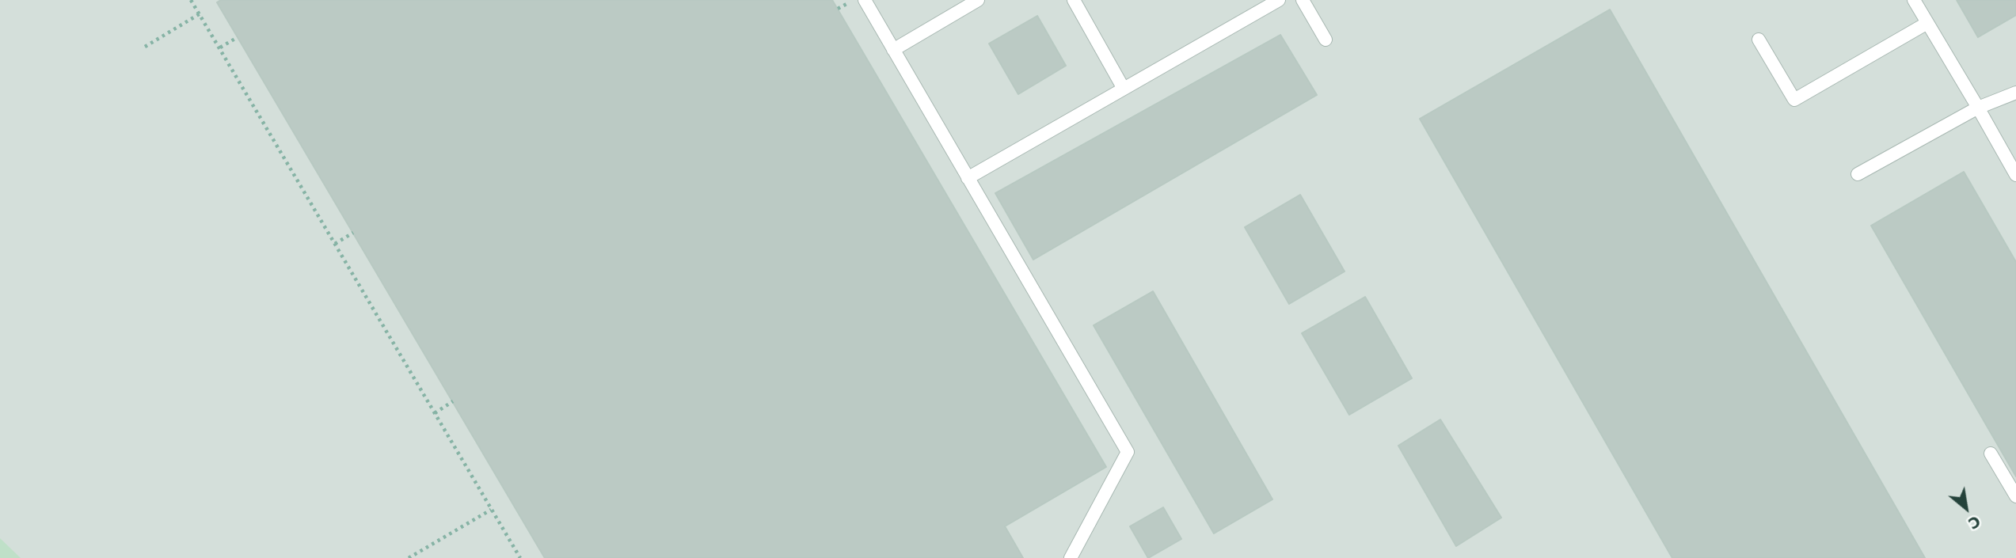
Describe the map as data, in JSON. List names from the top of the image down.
{
  "north": "bottom right"
}
